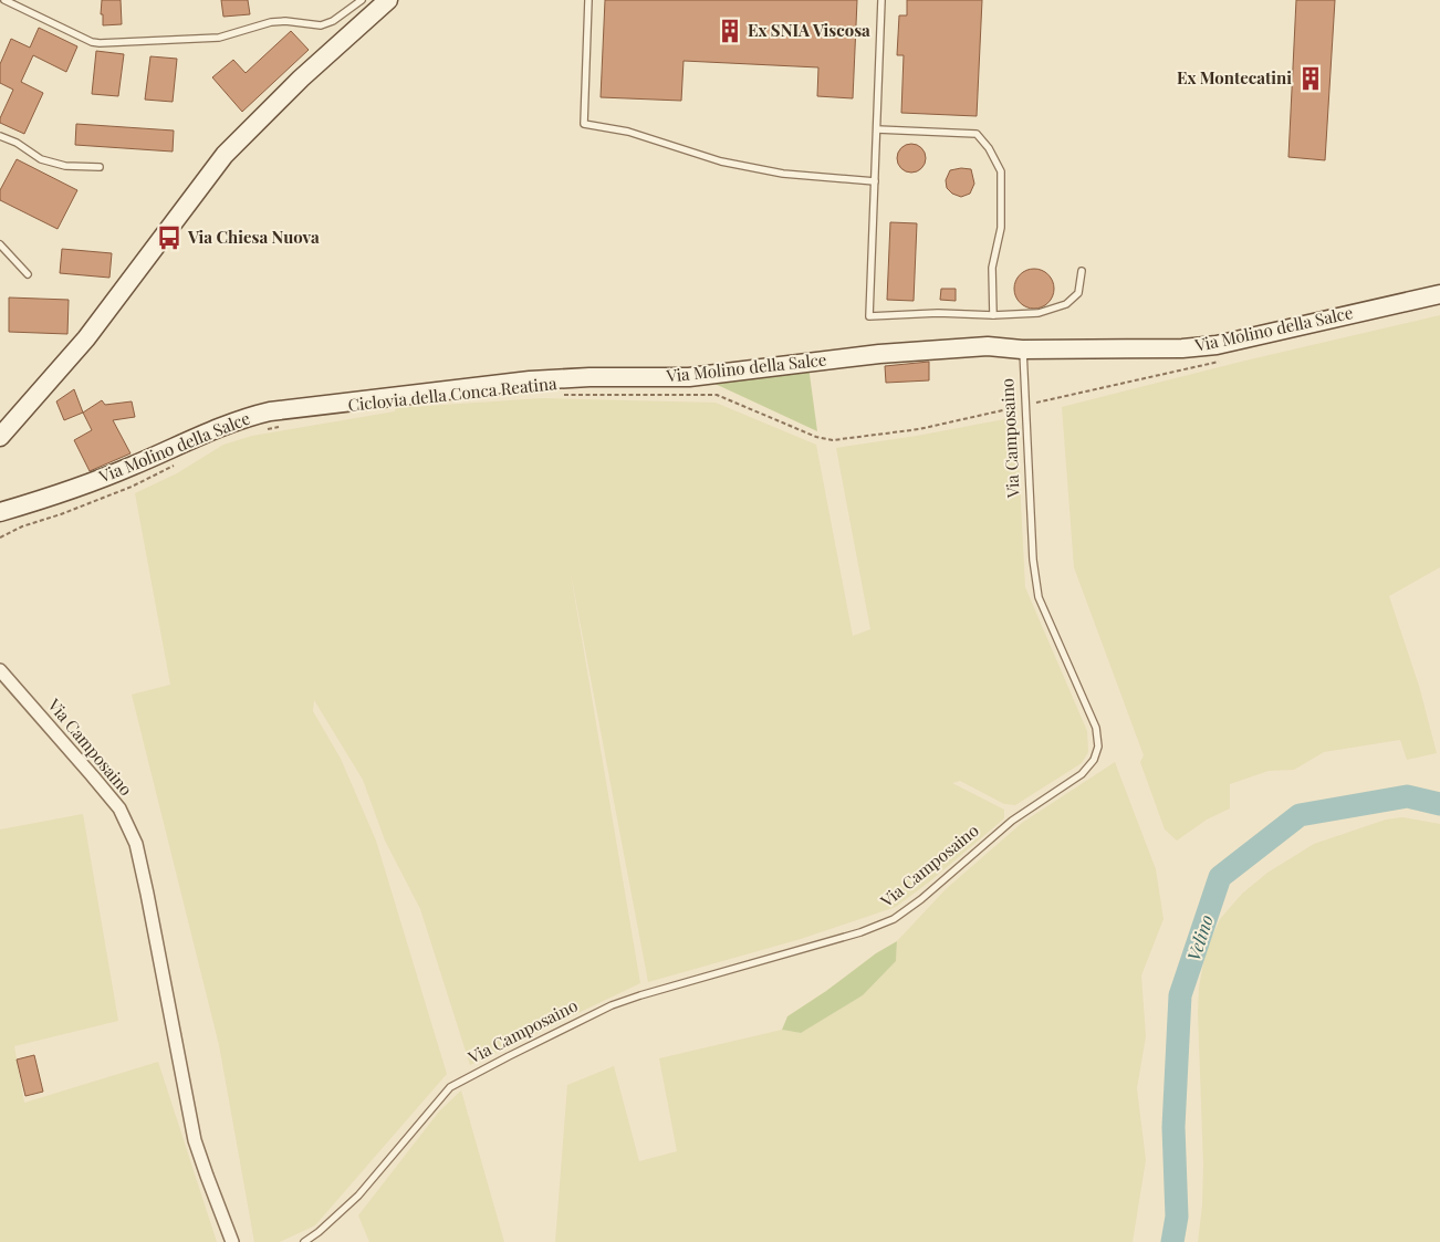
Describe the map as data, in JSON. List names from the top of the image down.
{
  "streets": {
    "street": ["Via Molino della Salce", "Via Camposaino"],
    "path": ["Ciclovia della Conca Reatina"]
  },
  "crossings": [
    ["Via Molino della Salce", "Via Camposaino"]
  ],
  "water": ["Velino"],
  "places": {
    "building": ["Ex SNIA Viscosa", "Ex Montecatini"],
    "bus stop": ["Via Chiesa Nuova"]
  }
}
